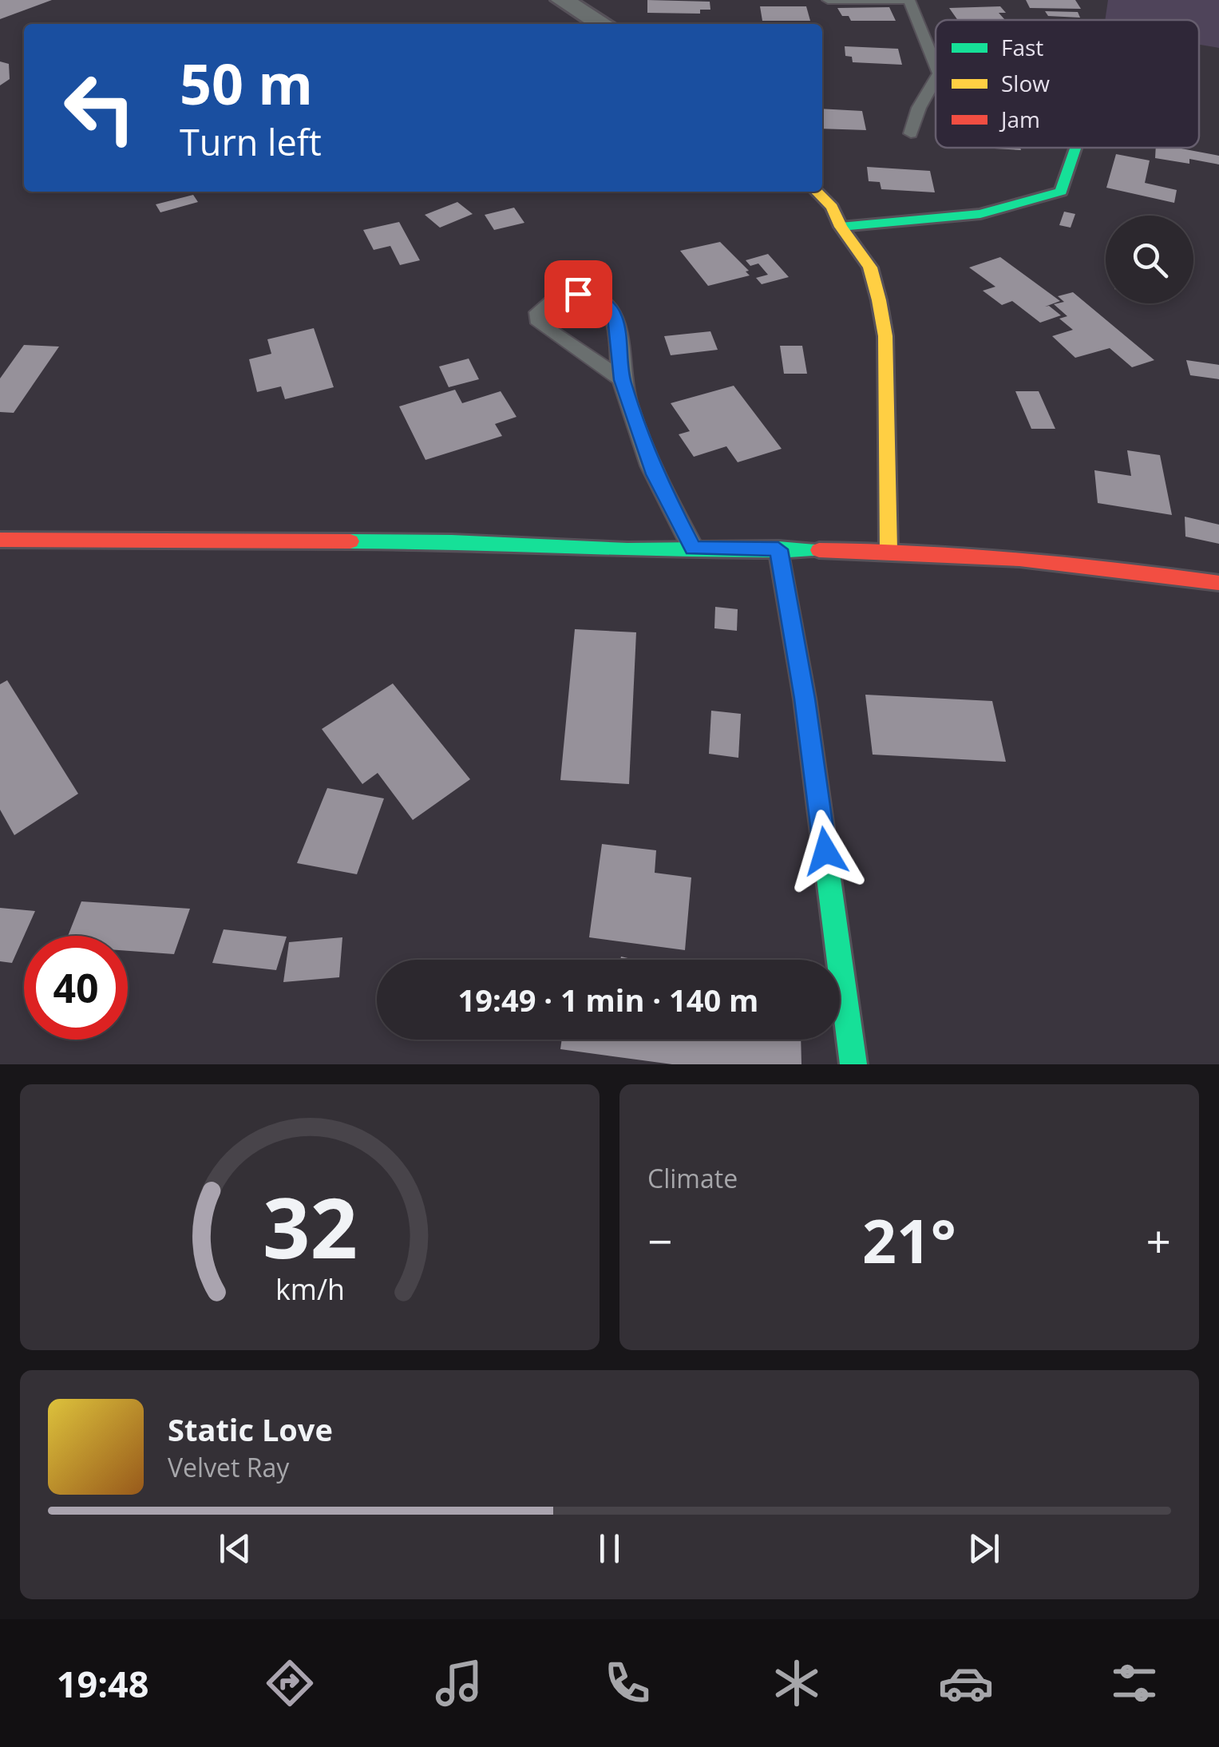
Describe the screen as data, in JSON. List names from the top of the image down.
{
  "legend": ["Fast", "Slow", "Jam"],
  "page": {
    "turn": ["50 m", "Turn left"],
    "limit": "40",
    "trip": "19:49 · 1 min · 140 m",
    "tile": "Climate",
    "heat": ["−", "21°", "+"],
    "song": ["Static Love", "Velvet Ray"],
    "tabs": "19:48",
    "gauge": ["32", "km/h"]
  }
}
